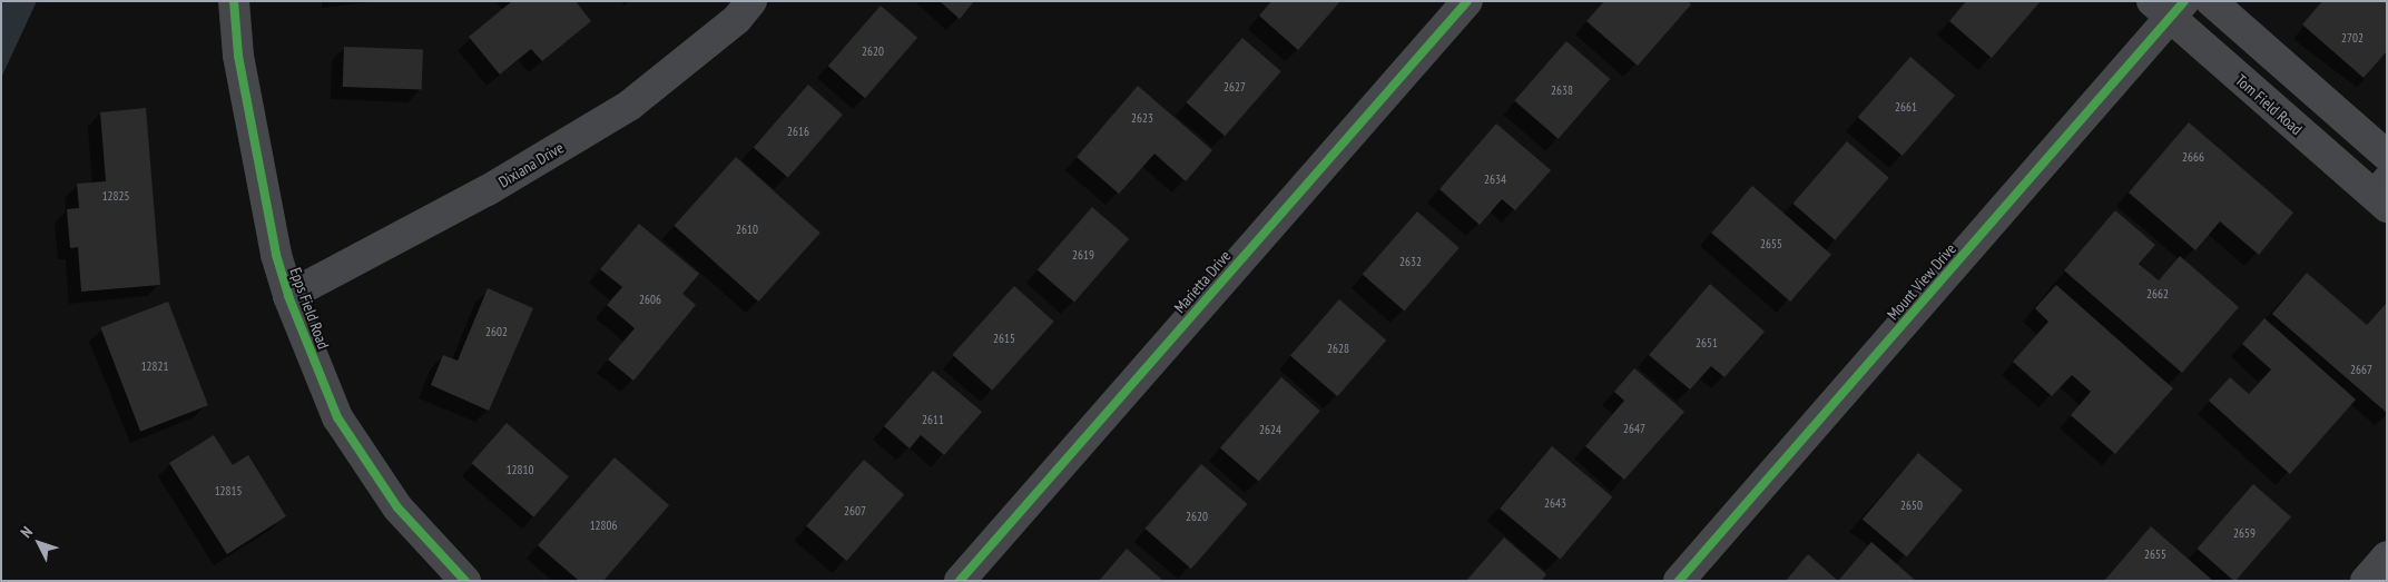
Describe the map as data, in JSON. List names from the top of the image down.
{
  "streets": {
    "street": [
      "Tom Field Road",
      "Dixiana Drive",
      "Marietta Drive",
      "Mount View Drive",
      "Epps Field Road"
    ]
  },
  "crossings": [
    ["Tom Field Road", "Mount View Drive"],
    ["Dixiana Drive", "Epps Field Road"]
  ],
  "house_numbers": [
    "2702",
    "2620",
    "2627",
    "2638",
    "2661",
    "2623",
    "2616",
    "2666",
    "2634",
    "12825",
    "2610",
    "2655",
    "2619",
    "2632",
    "2662",
    "2606",
    "2602",
    "2615",
    "2651",
    "2628",
    "12821",
    "2667",
    "2611",
    "2647",
    "2624",
    "12810",
    "12815",
    "2643",
    "2650",
    "2607",
    "2620",
    "12806",
    "2659",
    "2655"
  ],
  "north": "top left"
}
